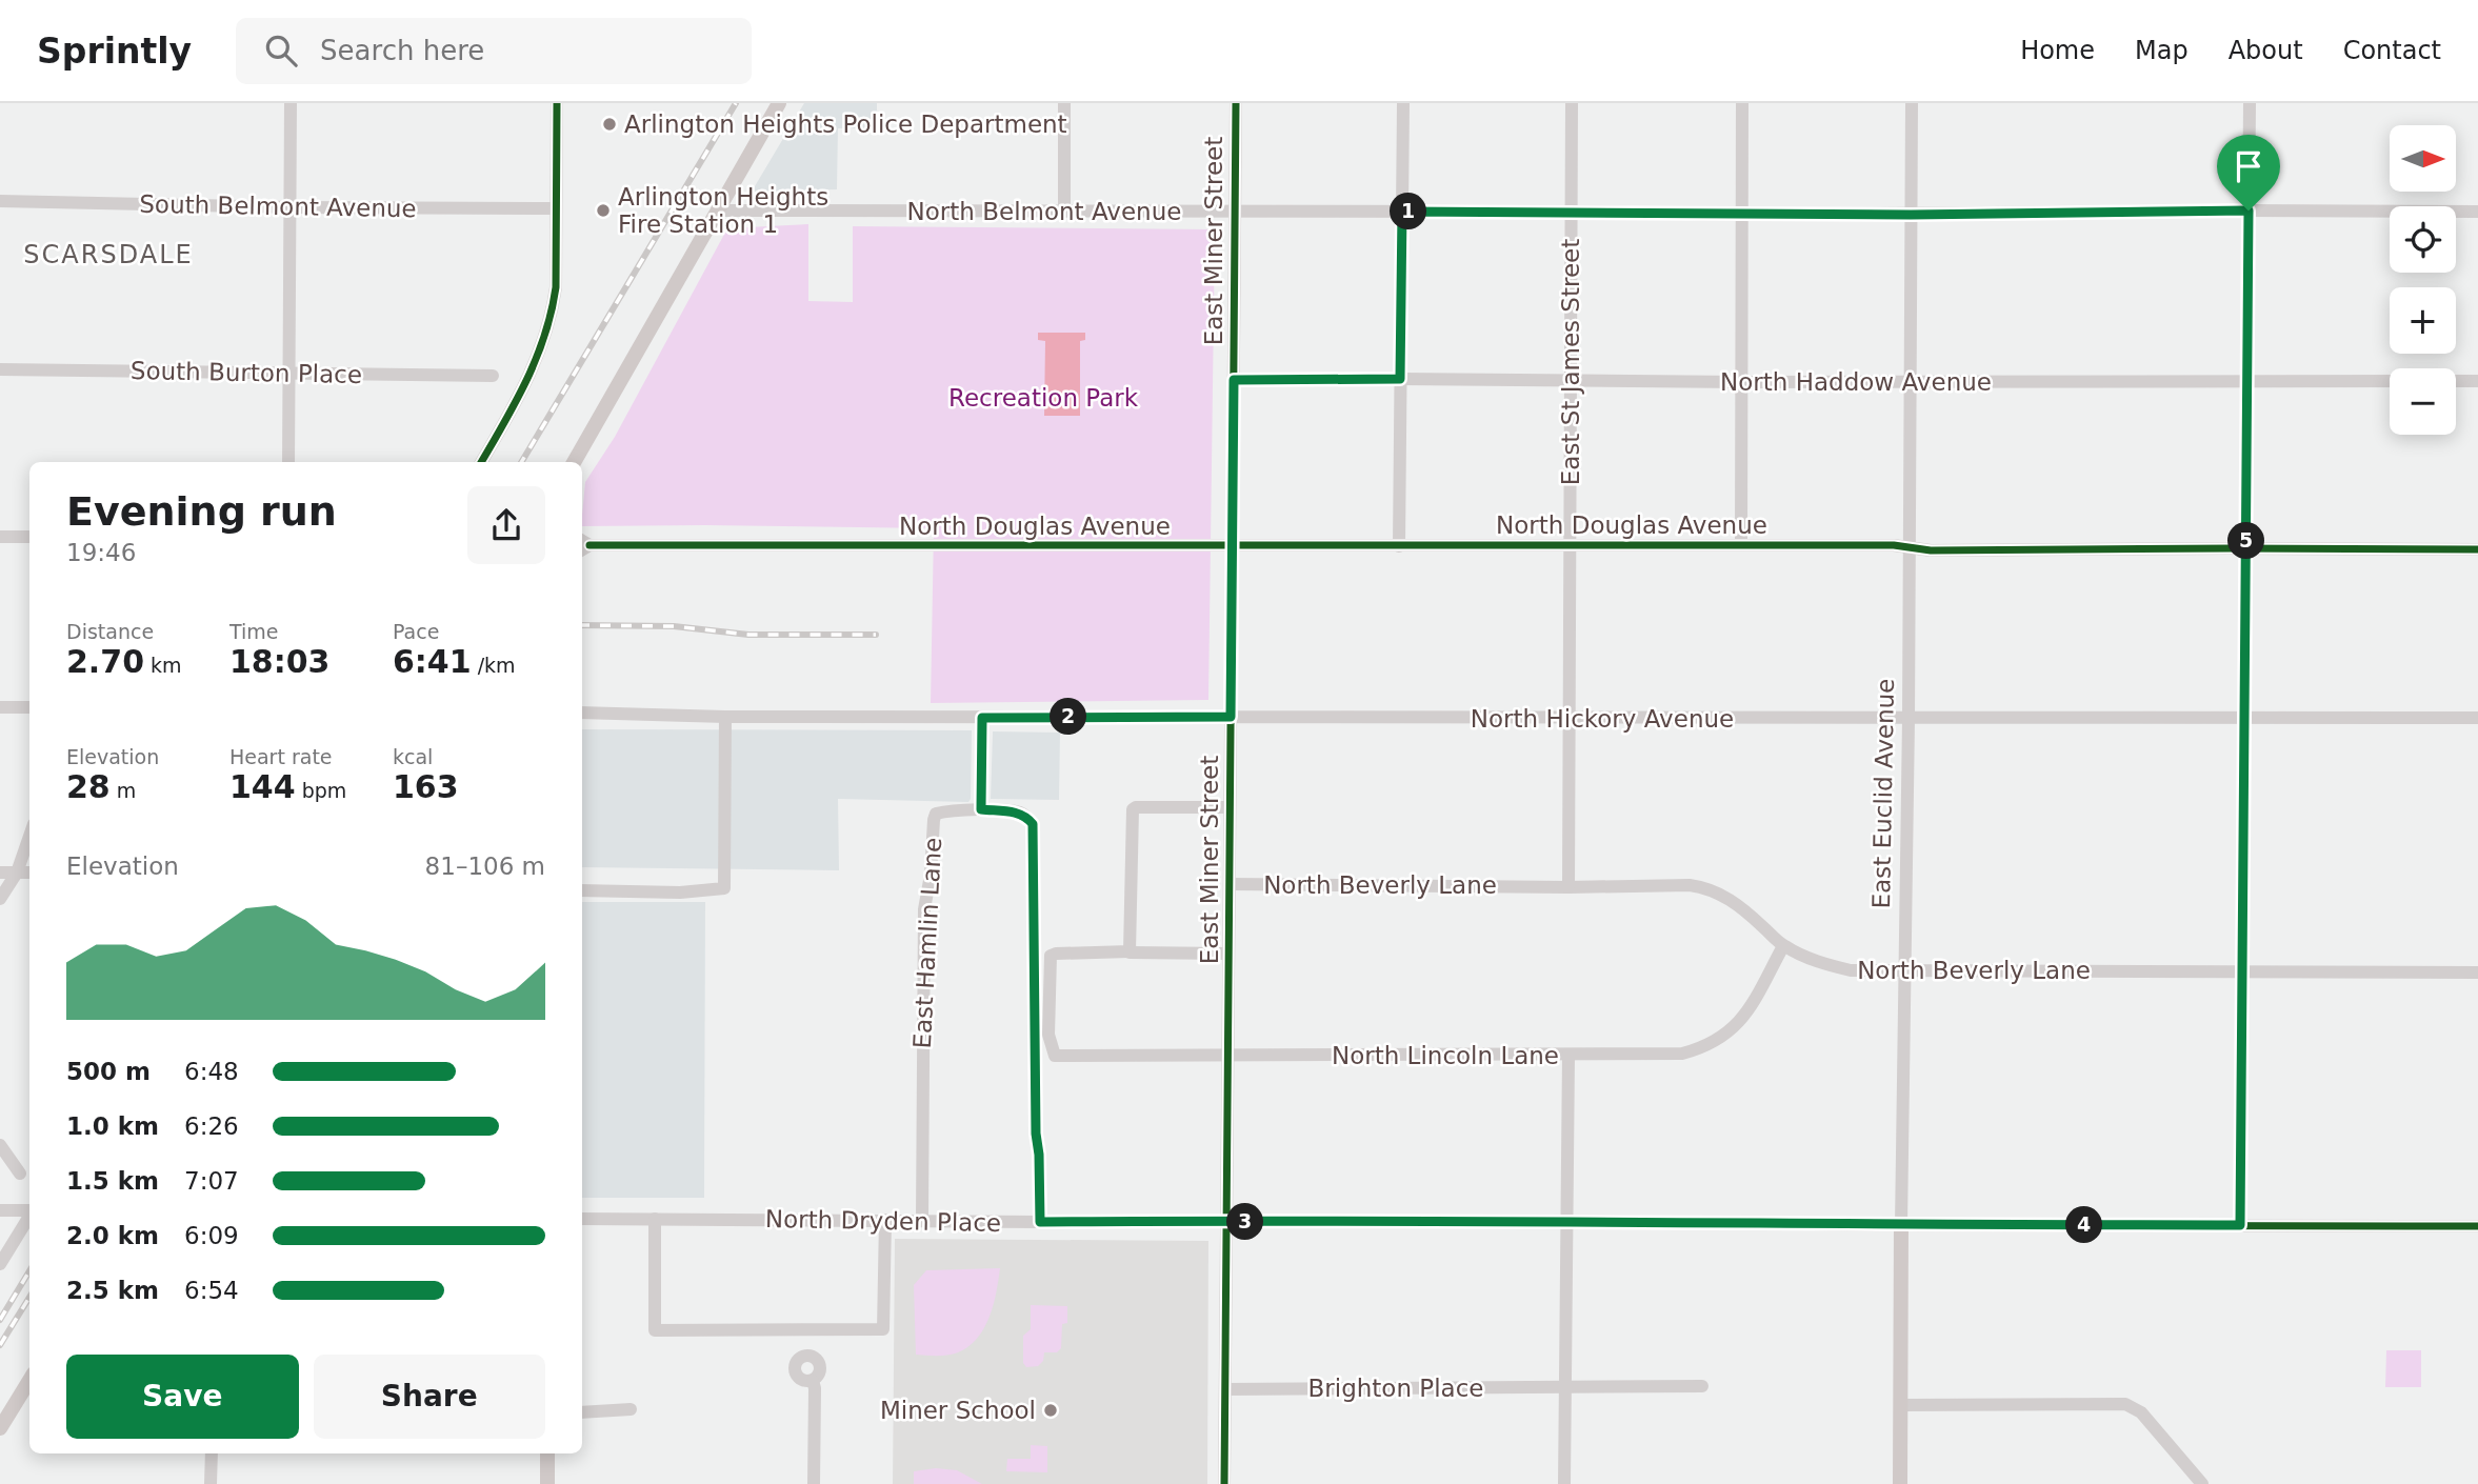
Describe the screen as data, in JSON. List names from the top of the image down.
{
  "streets": {
    "main road": ["East Euclid Avenue"],
    "street": [
      "South Belmont Avenue",
      "North Belmont Avenue",
      "East Miner Street",
      "East St James Street",
      "South Burton Place",
      "North Haddow Avenue",
      "North Douglas Avenue",
      "North Hickory Avenue",
      "North Beverly Lane",
      "East Hamlin Lane",
      "North Lincoln Lane",
      "North Dryden Place",
      "Brighton Place"
    ]
  },
  "crossings": [
    ["North Belmont Avenue", "East Miner Street"],
    ["North Belmont Avenue", "East St James Street"],
    ["North Belmont Avenue", "East Euclid Avenue"],
    ["East Miner Street", "North Haddow Avenue"],
    ["East Miner Street", "North Douglas Avenue"],
    ["East Miner Street", "North Hickory Avenue"],
    ["East Miner Street", "North Beverly Lane"],
    ["East Miner Street", "North Lincoln Lane"],
    ["East Miner Street", "North Dryden Place"],
    ["East Miner Street", "Brighton Place"],
    ["East St James Street", "North Haddow Avenue"],
    ["East St James Street", "North Douglas Avenue"],
    ["East St James Street", "North Hickory Avenue"],
    ["East St James Street", "North Beverly Lane"],
    ["North Haddow Avenue", "East Euclid Avenue"],
    ["North Douglas Avenue", "East Euclid Avenue"],
    ["North Hickory Avenue", "East Euclid Avenue"],
    ["East Euclid Avenue", "North Beverly Lane"],
    ["East Euclid Avenue", "North Dryden Place"],
    ["North Beverly Lane", "North Lincoln Lane"],
    ["East Hamlin Lane", "North Dryden Place"]
  ],
  "districts": ["SCARSDALE"],
  "parks": ["Recreation Park"],
  "places": ["Arlington Heights Police Department", "Arlington Heights Fire Station 1", "Miner School"],
  "north": "right",
  "page": {
    "header": "Sprintly",
    "search": "Search here",
    "nav": [
      "Home",
      "Map",
      "About",
      "Contact"
    ],
    "map_buttons": ["+", "−"],
    "pins": [
      "1",
      "5",
      "2",
      "3",
      "4"
    ],
    "heading": ["Evening run", "19:46"],
    "stats": [
      ["Distance", "2.70 km"],
      ["Time", "18:03"],
      ["Pace", "6:41 /km"],
      ["Elevation", "28 m"],
      ["Heart rate", "144 bpm"],
      ["kcal", "163"]
    ],
    "chart": ["Elevation", "81–106 m"],
    "list": [
      {
        "name": "500 m",
        "note": "6:48"
      },
      {
        "name": "1.0 km",
        "note": "6:26"
      },
      {
        "name": "1.5 km",
        "note": "7:07"
      },
      {
        "name": "2.0 km",
        "note": "6:09"
      },
      {
        "name": "2.5 km",
        "note": "6:54"
      }
    ],
    "buttons": ["Save", "Share"]
  }
}
